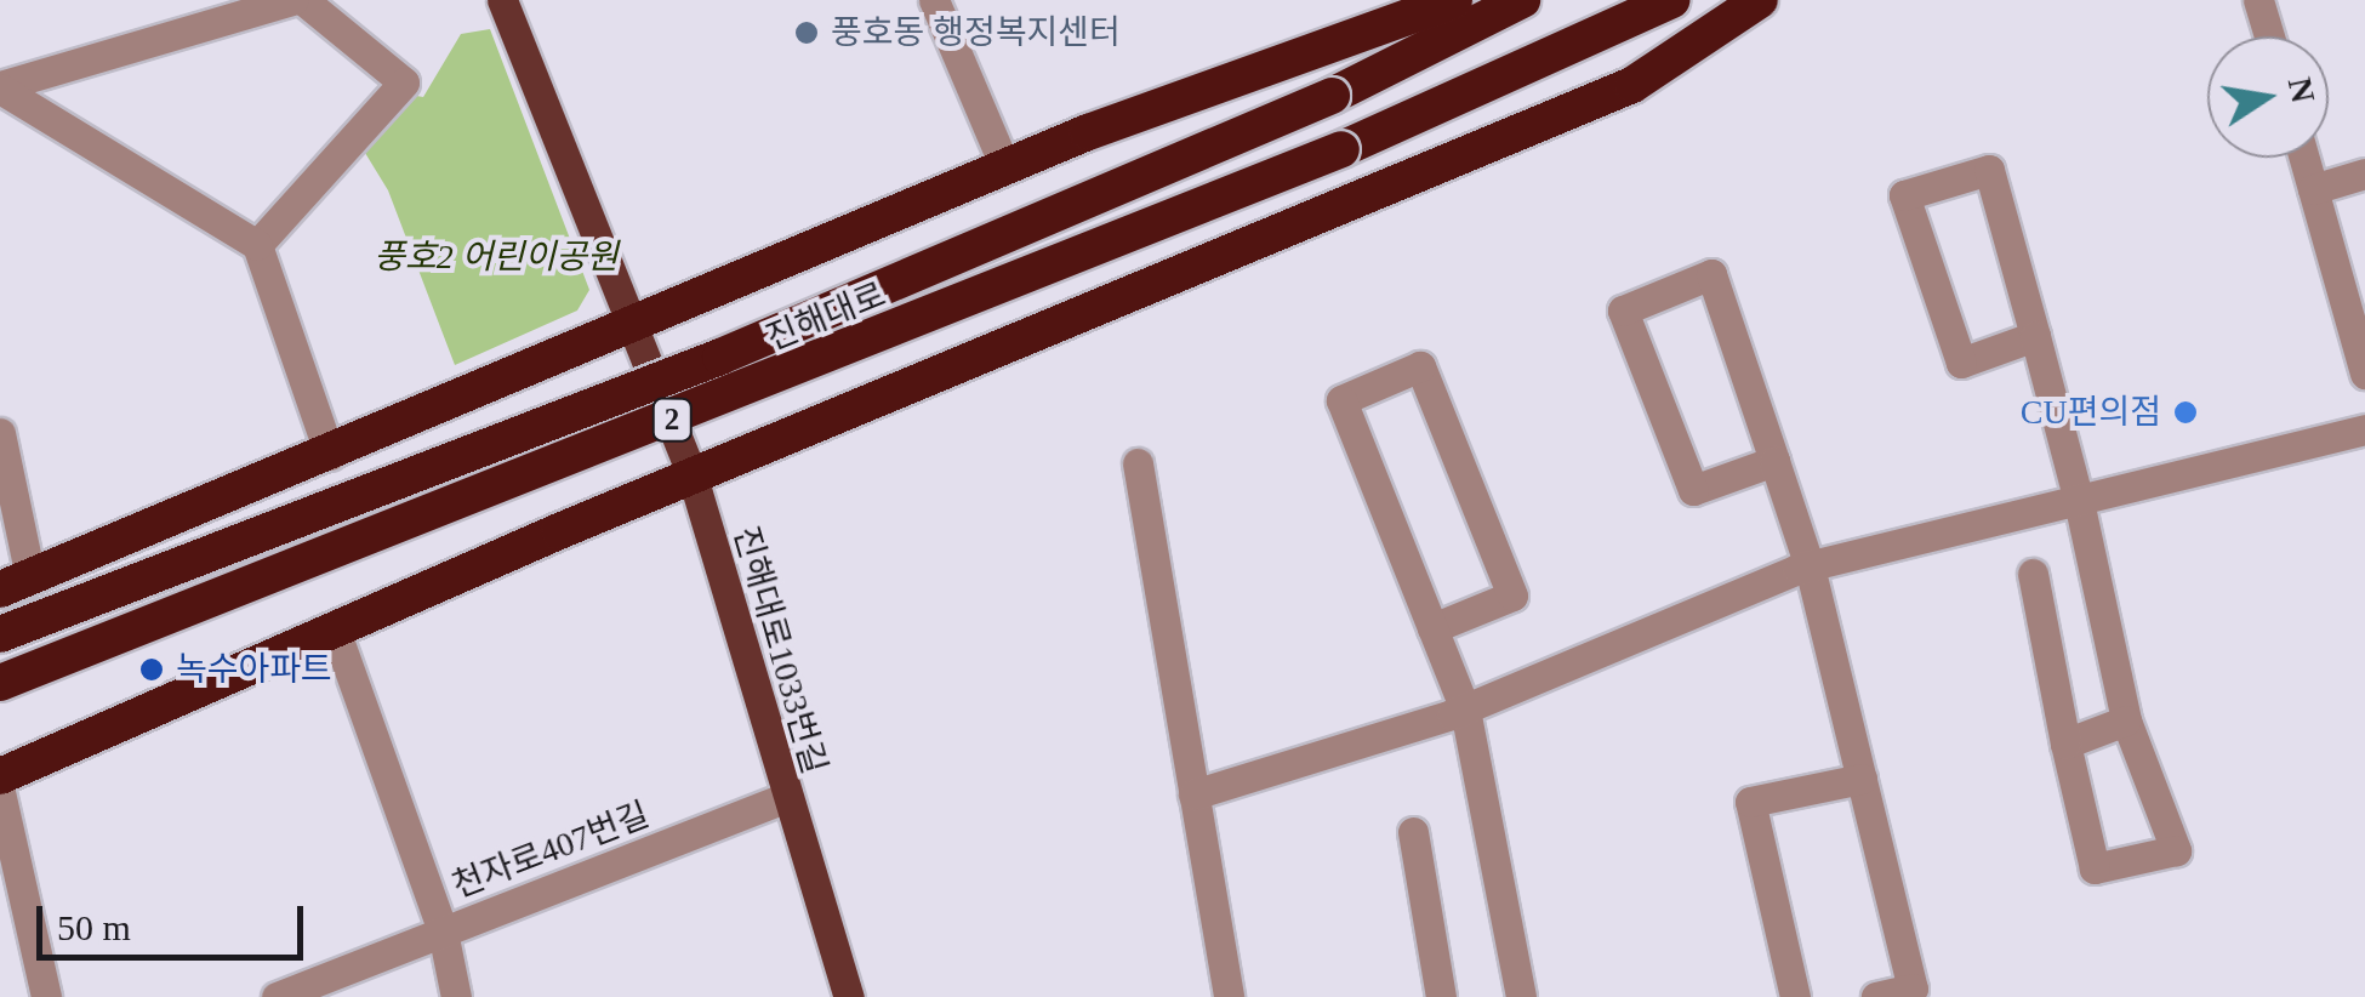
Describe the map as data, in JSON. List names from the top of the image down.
{
  "streets": {
    "highway": ["진해대로", "2"],
    "main road": ["진해대로1033번길"],
    "street": ["천자로407번길"]
  },
  "crossings": [
    ["진해대로1033번길", "천자로407번길"]
  ],
  "parks": ["풍호2 어린이공원"],
  "places": ["풍호동 행정복지센터", "CU편의점", "녹수아파트"],
  "scale_bar": "50 m",
  "north": "right"
}
